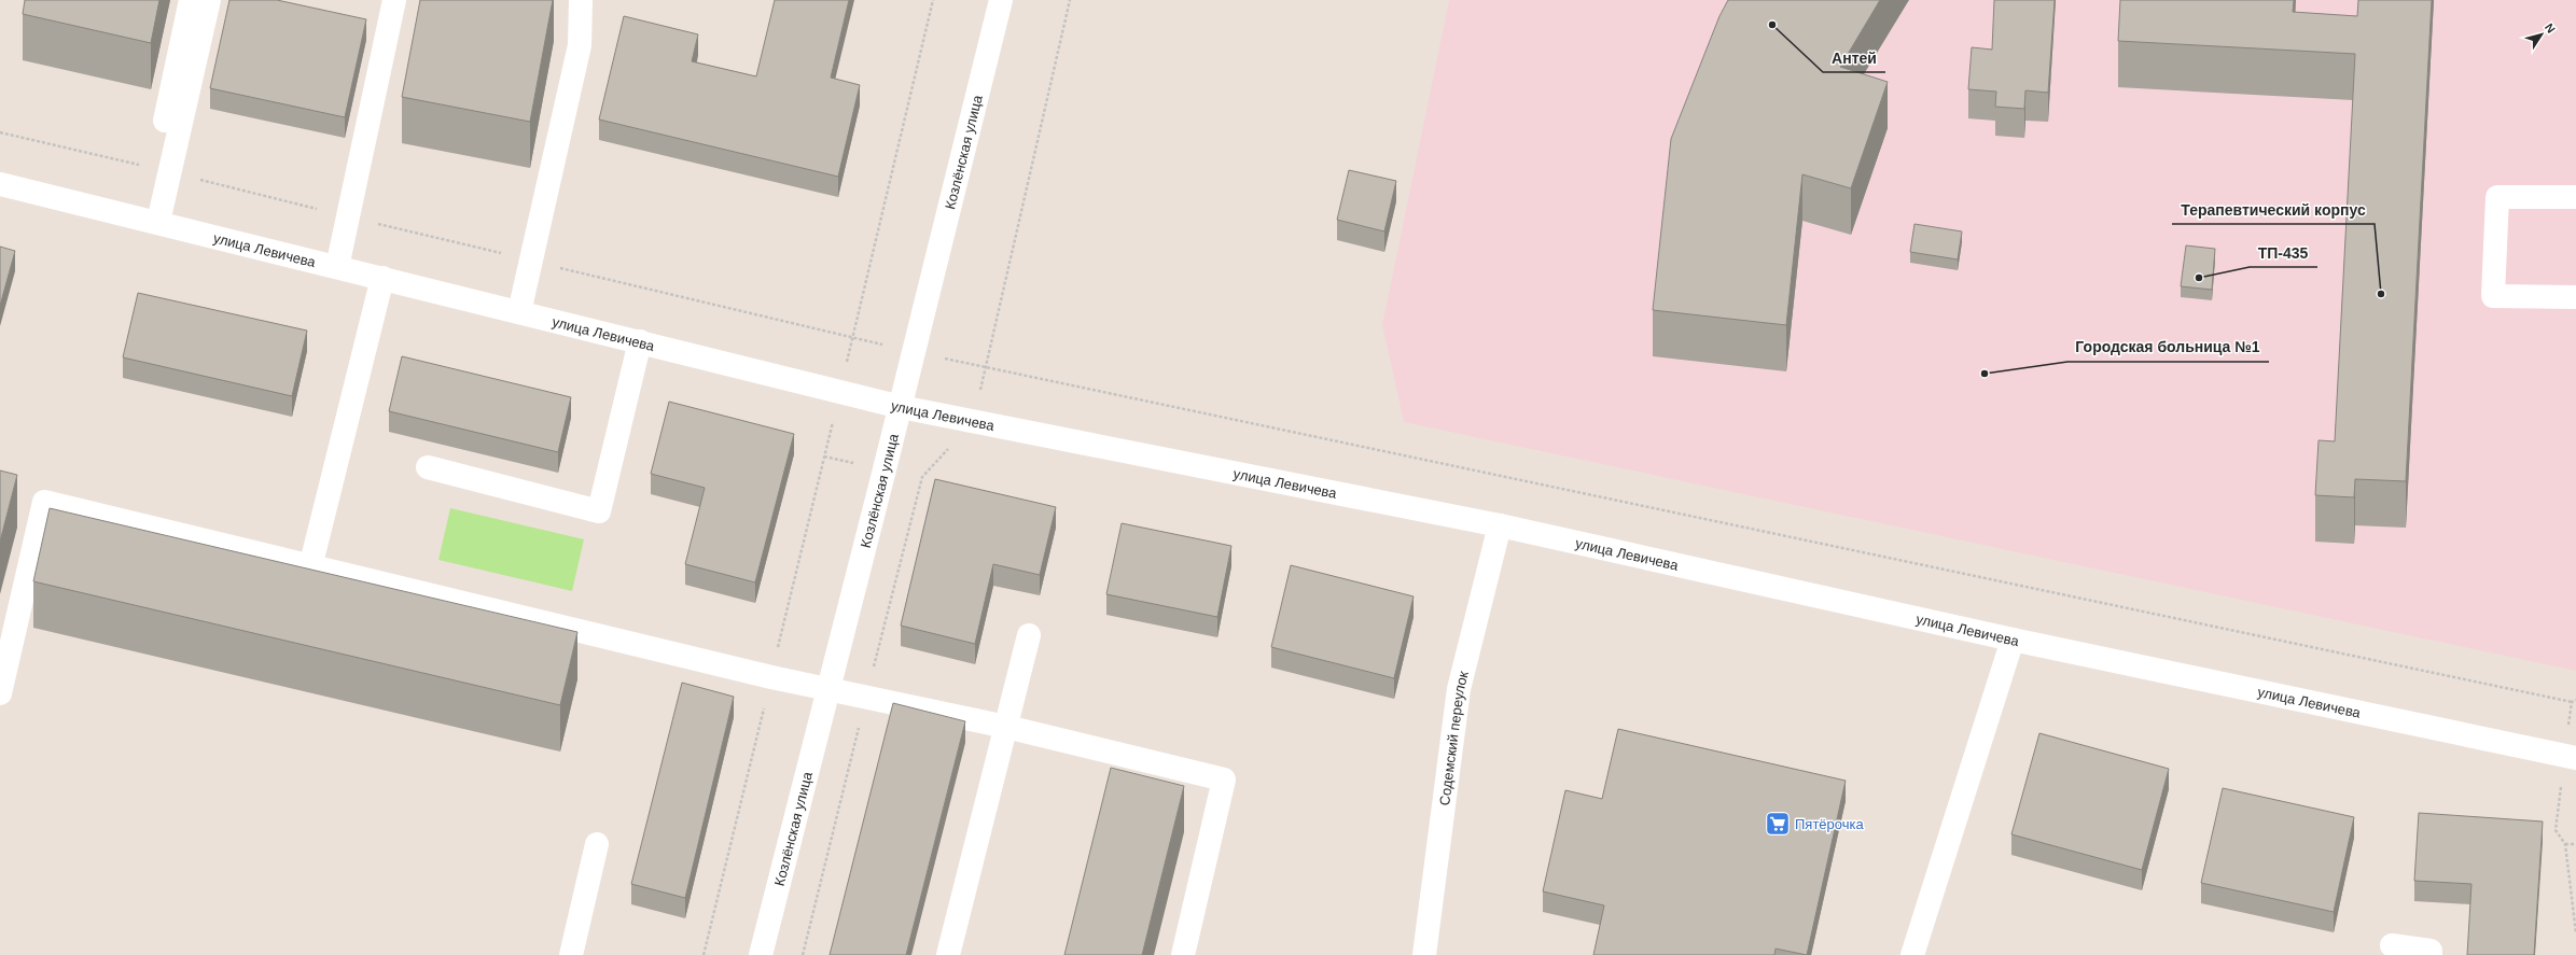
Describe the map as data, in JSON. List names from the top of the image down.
{
  "streets": {
    "street": ["Козлёнская улица", "улица Левичева", "Содемский переулок"]
  },
  "crossings": [
    ["Козлёнская улица", "улица Левичева"],
    ["улица Левичева", "Содемский переулок"]
  ],
  "places": {
    "other": [
      "Антей",
      "ТП-435",
      "Терапевтический корпус",
      "Городская больница №1"
    ],
    "supermarket": ["Пятёрочка"]
  },
  "north": "top right"
}
